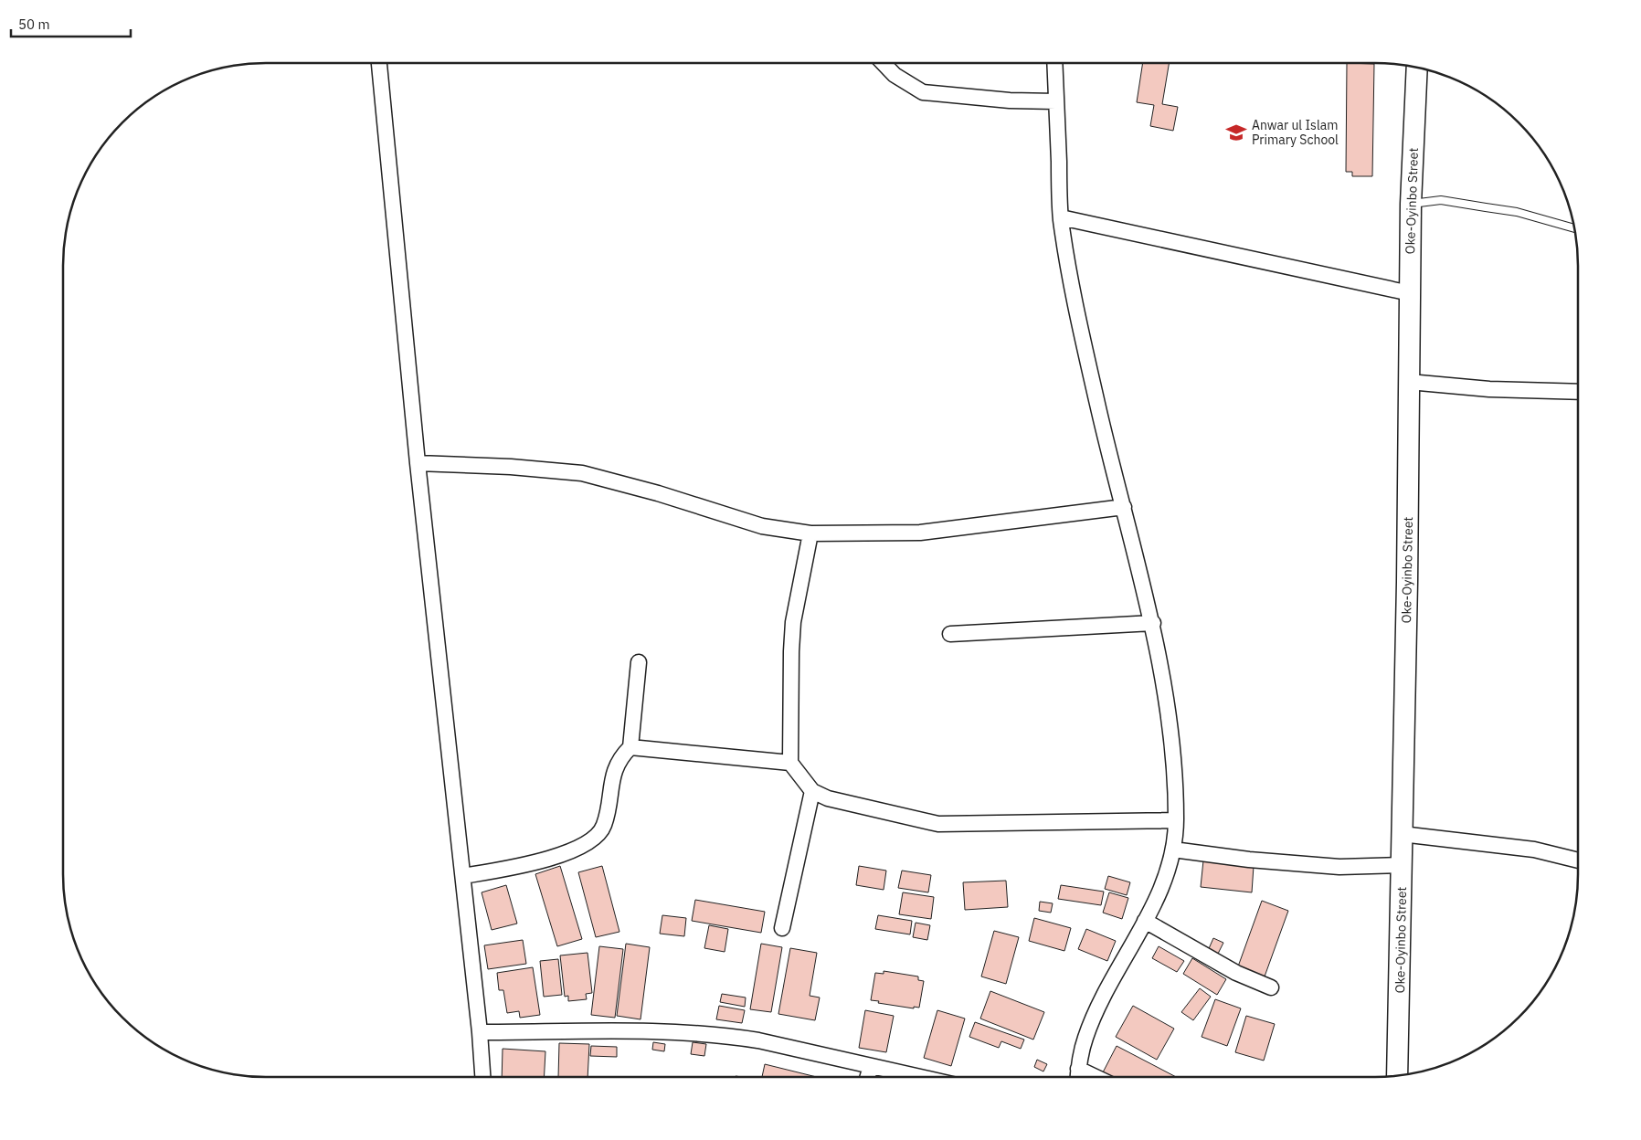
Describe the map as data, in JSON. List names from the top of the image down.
{
  "streets": {
    "main road": ["Oke-Oyinbo Street"]
  },
  "places": {
    "school or university": ["Anwar ul Islam Primary School"]
  },
  "scale_bar": "50 m"
}
